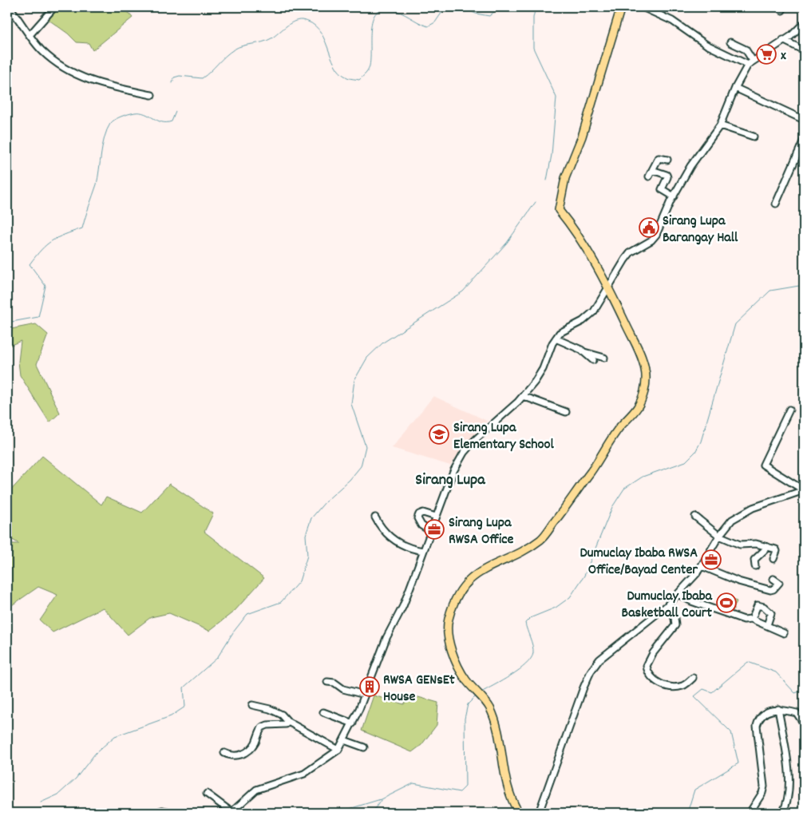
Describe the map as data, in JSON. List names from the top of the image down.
{
  "districts": ["Sirang Lupa"],
  "places": {
    "supermarket": ["x"],
    "public building": ["Sirang Lupa Barangay Hall"],
    "school or university": ["Sirang Lupa Elementary School"],
    "office": ["Sirang Lupa RWSA Office", "Dumuclay Ibaba RWSA Office/Bayad Center"],
    "sports": ["Dumuclay Ibaba Basketball Court"],
    "building": ["RWSA GENsEt House"]
  }
}
